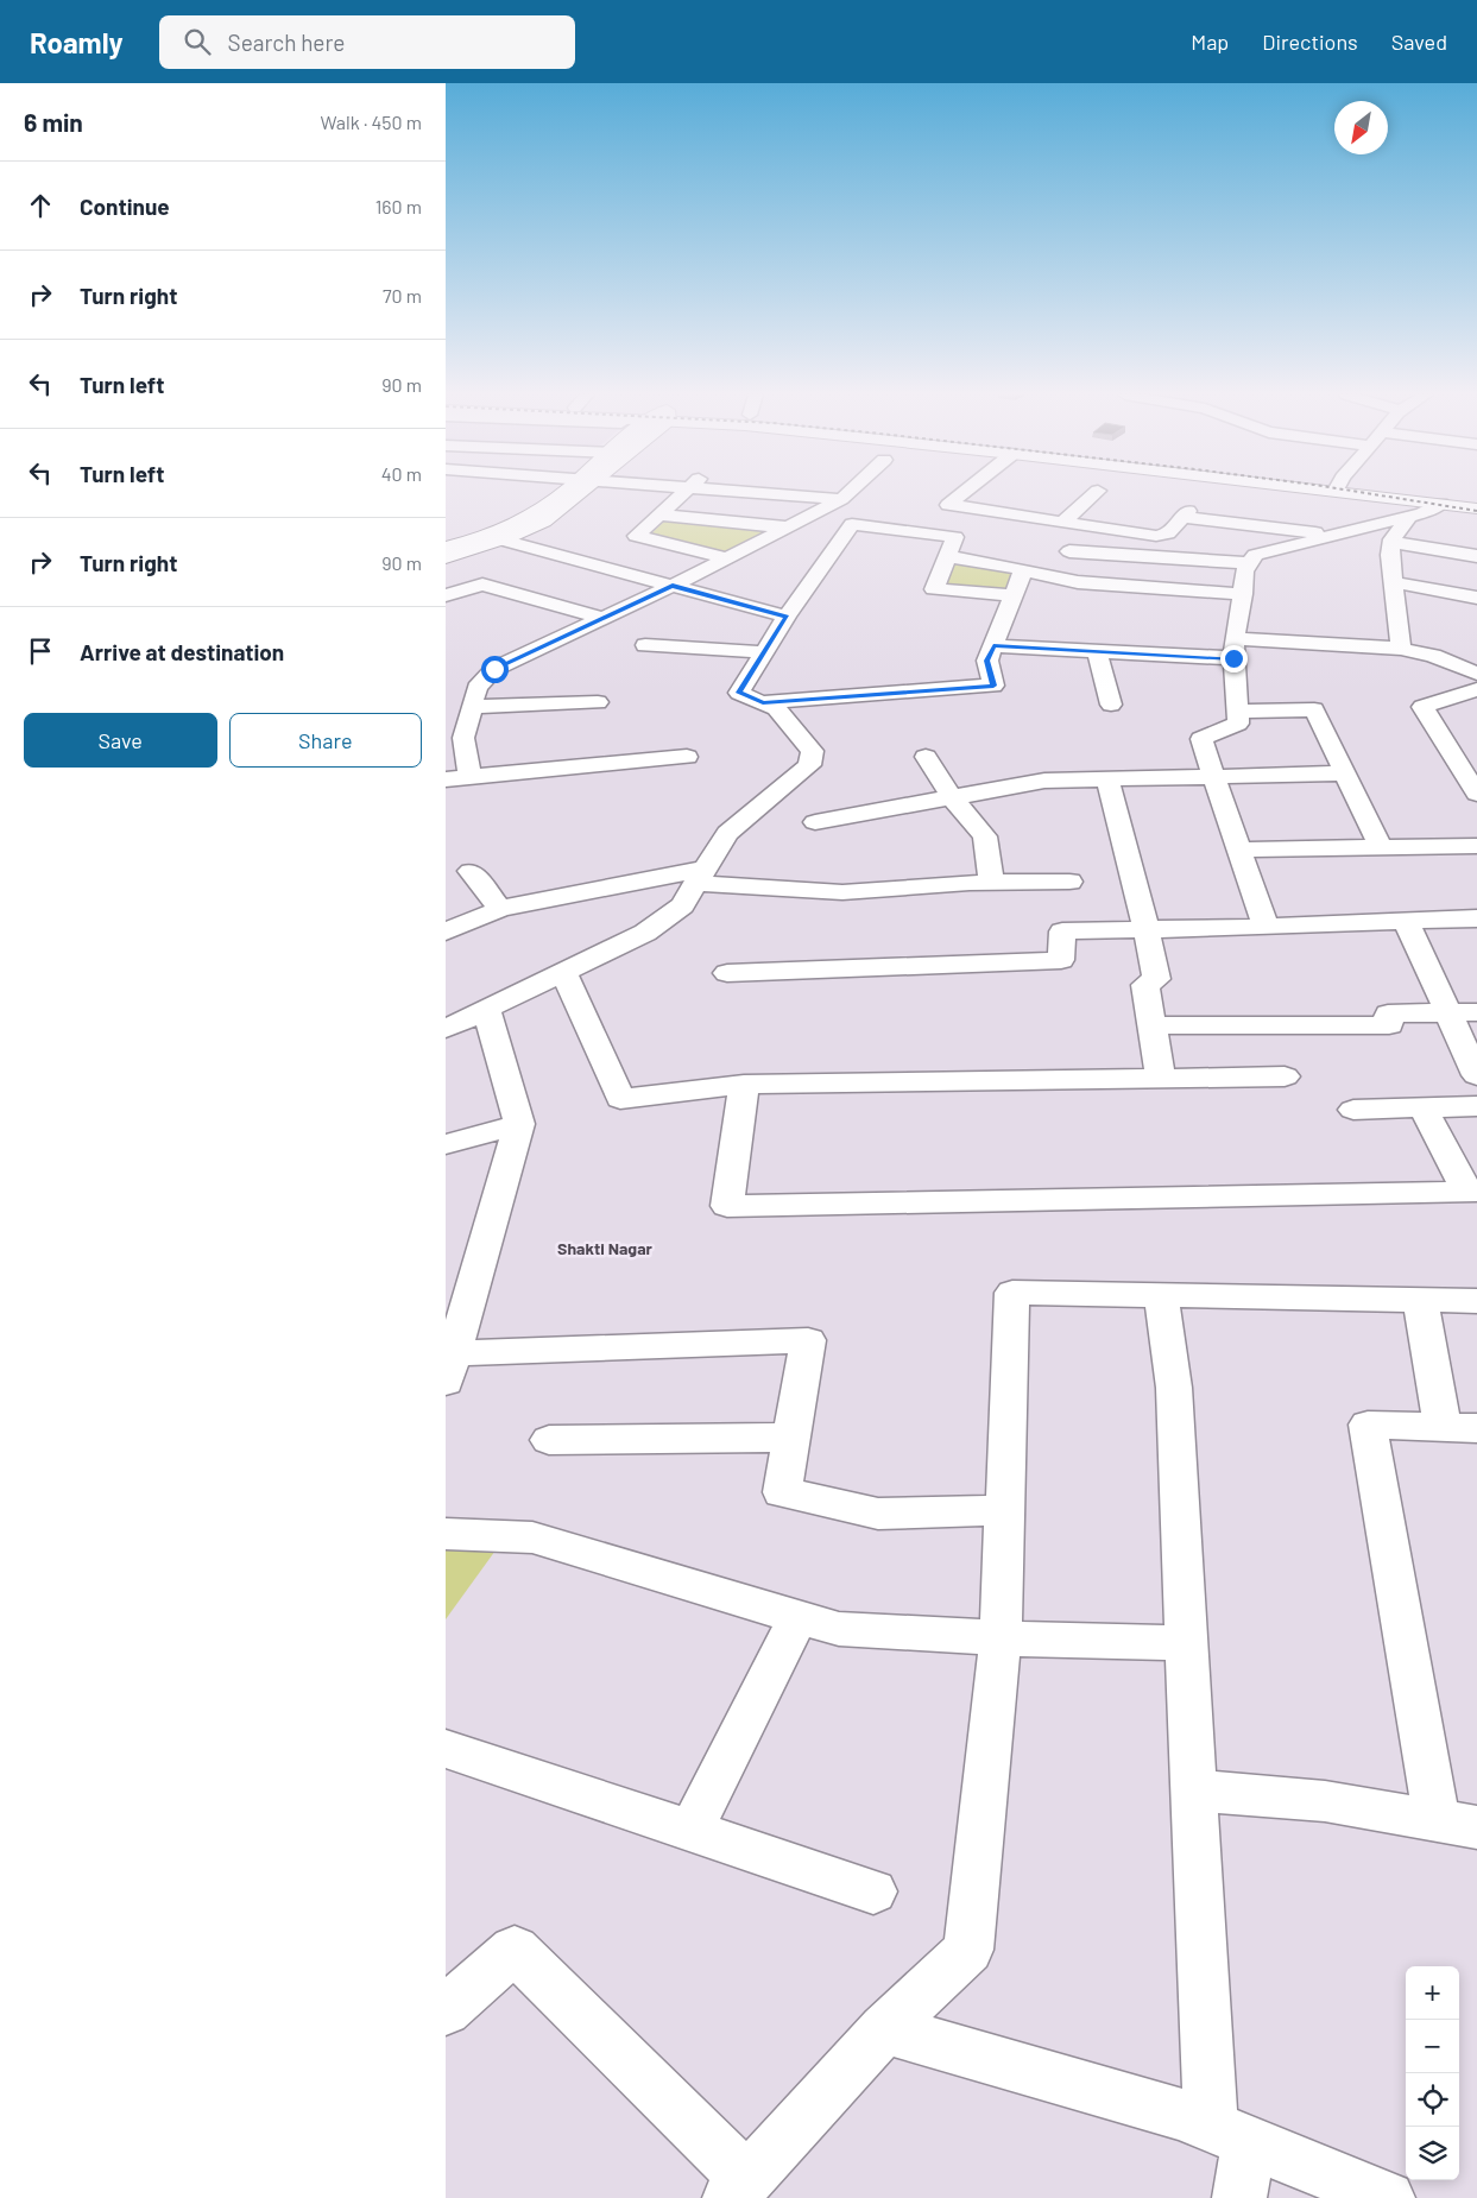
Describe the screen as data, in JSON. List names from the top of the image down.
{
  "districts": ["Shakti Nagar"],
  "north": "bottom left",
  "page": {
    "header": "Roamly",
    "search": "Search here",
    "nav": ["Map", "Directions", "Saved"],
    "heading": ["6 min", "Walk · 450 m"],
    "list": [
      ["Continue", "160 m"],
      ["Turn right", "70 m"],
      ["Turn left", "90 m"],
      ["Turn left", "40 m"],
      ["Turn right", "90 m"],
      "Arrive at destination"
    ],
    "buttons": ["Save", "Share"],
    "map_buttons": ["+", "−"]
  }
}
